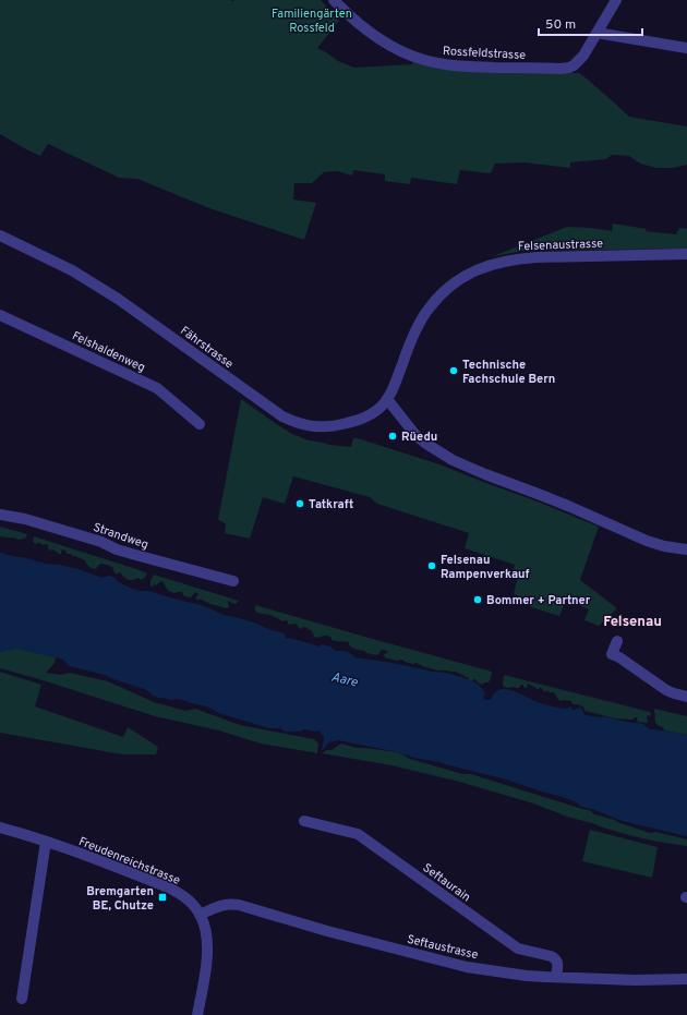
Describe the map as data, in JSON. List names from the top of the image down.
{
  "streets": {
    "street": [
      "Rossfeldstrasse",
      "Felsenaustrasse",
      "Fährstrasse",
      "Felshaldenweg",
      "Strandweg",
      "Freudenreichstrasse",
      "Seftaurain",
      "Seftaustrasse"
    ]
  },
  "crossings": [
    ["Felsenaustrasse", "Fährstrasse"],
    ["Freudenreichstrasse", "Seftaustrasse"],
    ["Seftaurain", "Seftaustrasse"]
  ],
  "districts": ["Felsenau"],
  "water": ["Aare"],
  "parks": ["Familiengärten Rossfeld"],
  "places": {
    "other": [
      "Technische Fachschule Bern",
      "Rüedu",
      "Tatkraft",
      "Felsenau Rampenverkauf",
      "Bommer + Partner"
    ],
    "transit": ["Bremgarten BE, Chutze"]
  },
  "scale_bar": "50 m"
}
